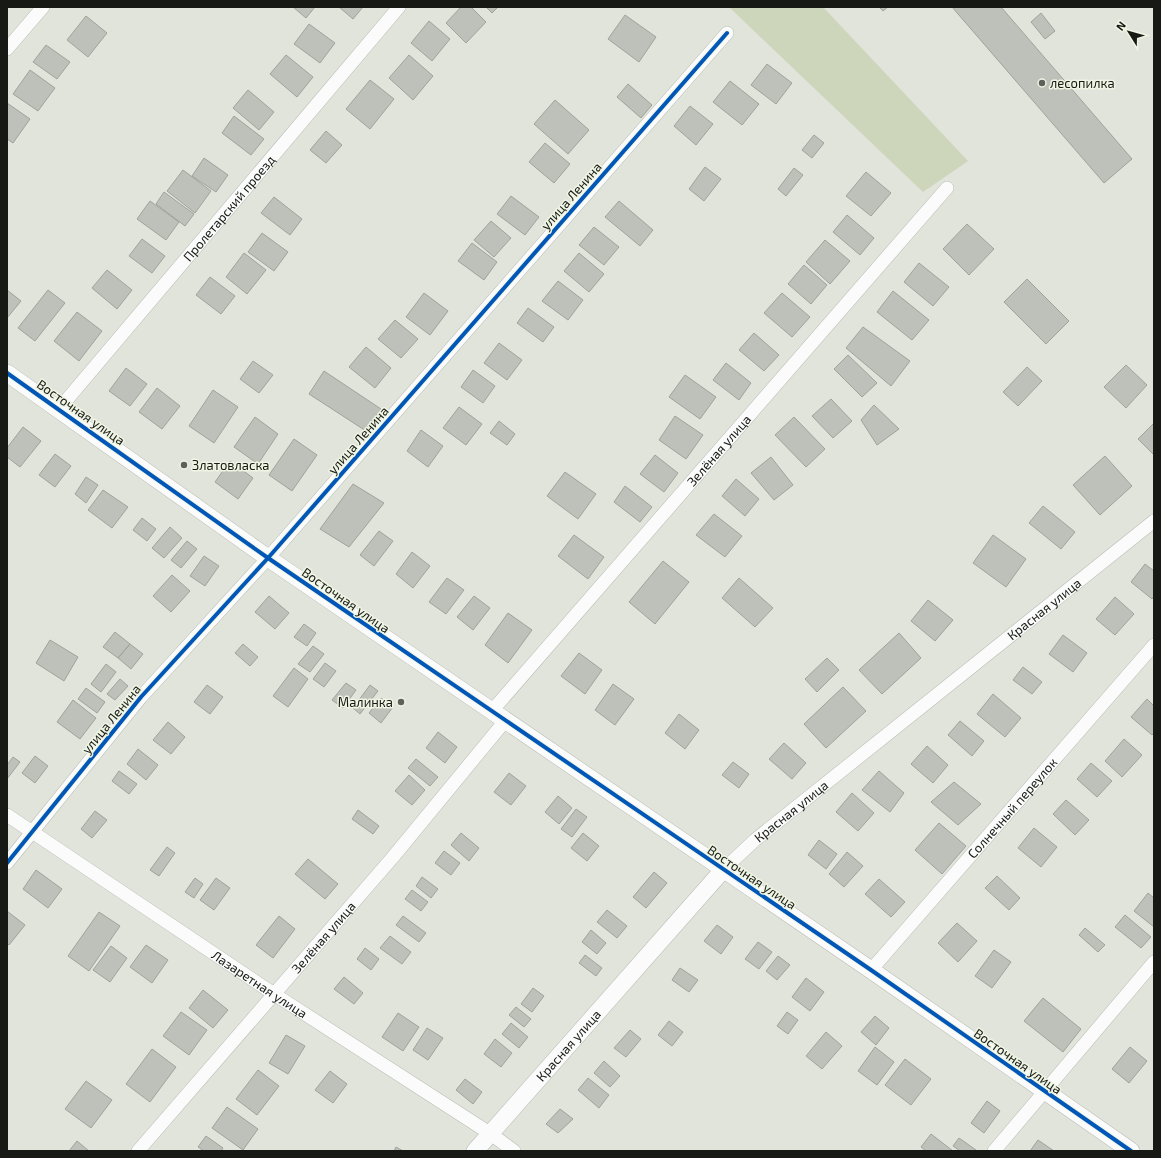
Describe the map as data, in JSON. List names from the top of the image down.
{
  "streets": {
    "street": [
      "улица Ленина",
      "Пролетарский проезд",
      "Восточная улица",
      "Зелёная улица",
      "Красная улица",
      "Солнечный переулок",
      "Лазаретная улица"
    ]
  },
  "crossings": [
    ["улица Ленина", "Восточная улица"],
    ["улица Ленина", "Лазаретная улица"],
    ["Пролетарский проезд", "Восточная улица"],
    ["Восточная улица", "Зелёная улица"],
    ["Восточная улица", "Красная улица"],
    ["Восточная улица", "Солнечный переулок"],
    ["Зелёная улица", "Лазаретная улица"],
    ["Красная улица", "Лазаретная улица"]
  ],
  "places": ["лесопилка", "Златовласка", "Малинка"],
  "north": "top left"
}
